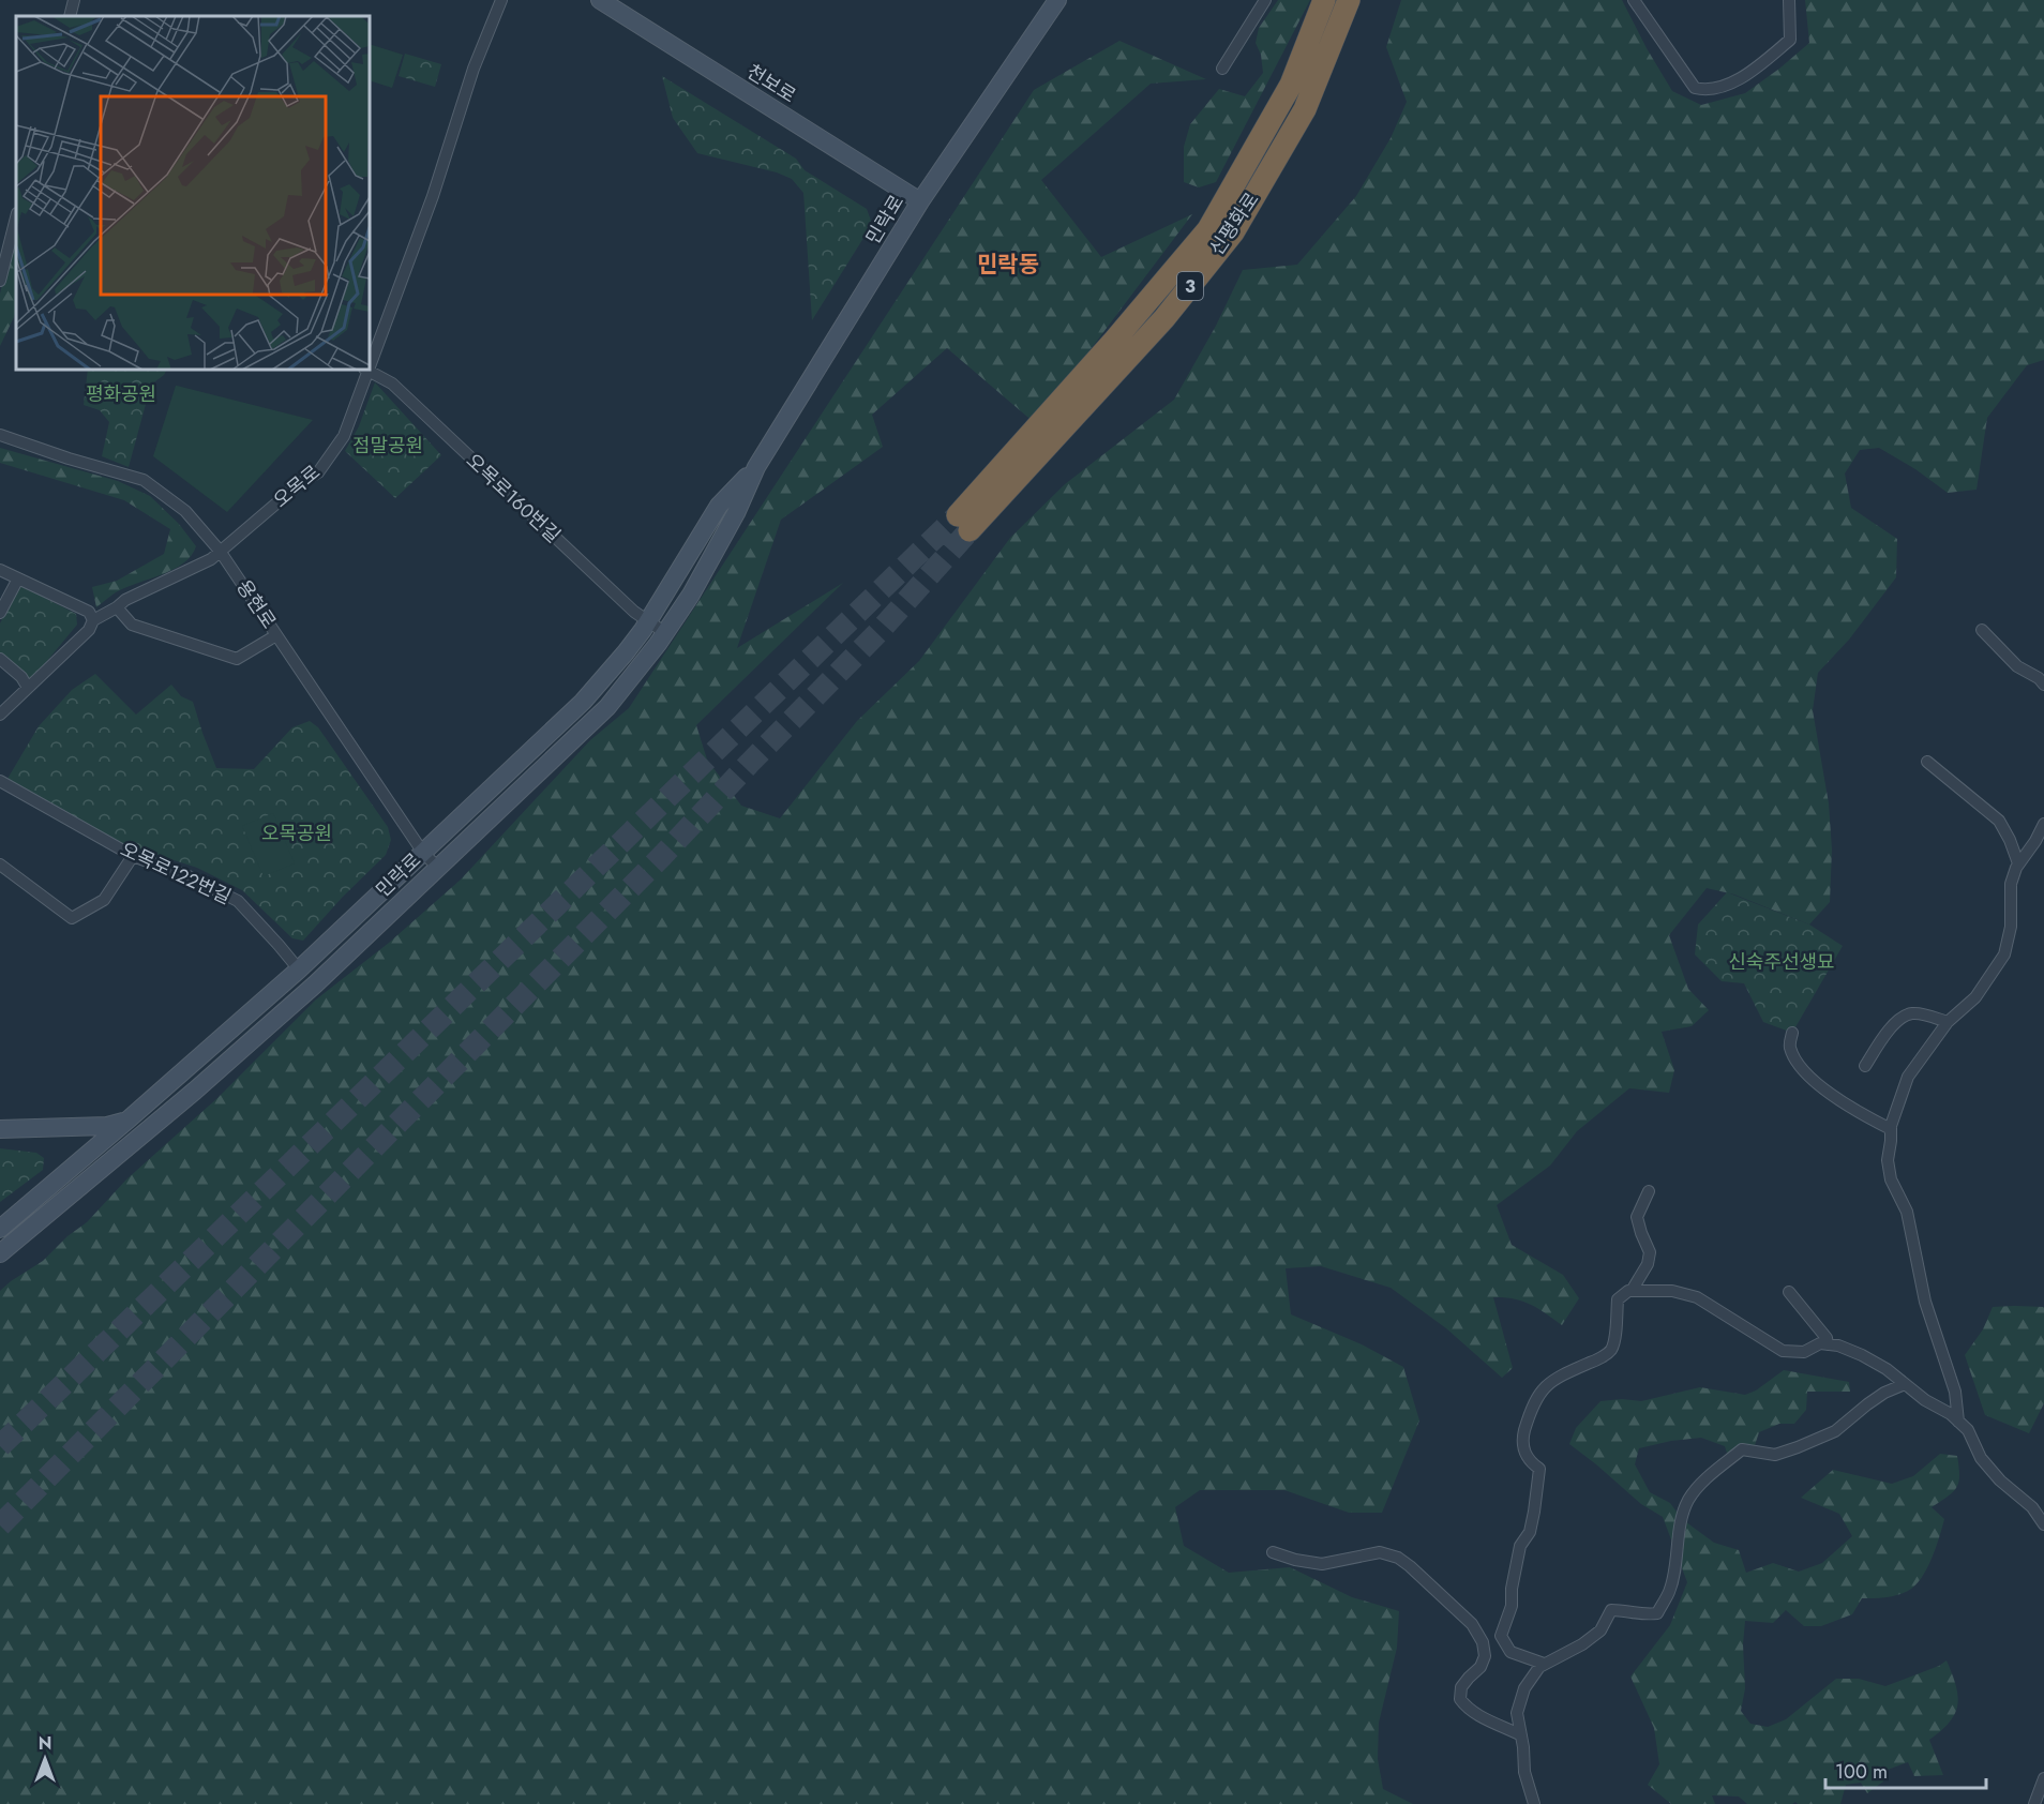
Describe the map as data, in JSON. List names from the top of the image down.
{
  "streets": {
    "highway": ["신평화로", "3"],
    "main road": ["천보로", "민락로"],
    "street": [
      "오목로",
      "오목로160번길",
      "용현로",
      "오목로122번길"
    ]
  },
  "crossings": [
    ["천보로", "민락로"],
    ["민락로", "용현로"],
    ["민락로", "오목로122번길"],
    ["오목로", "용현로"]
  ],
  "districts": ["민락동"],
  "parks": [
    "평화공원",
    "점말공원",
    "오목공원",
    "신숙주선생묘"
  ],
  "scale_bar": "100 m",
  "north": "top"
}
